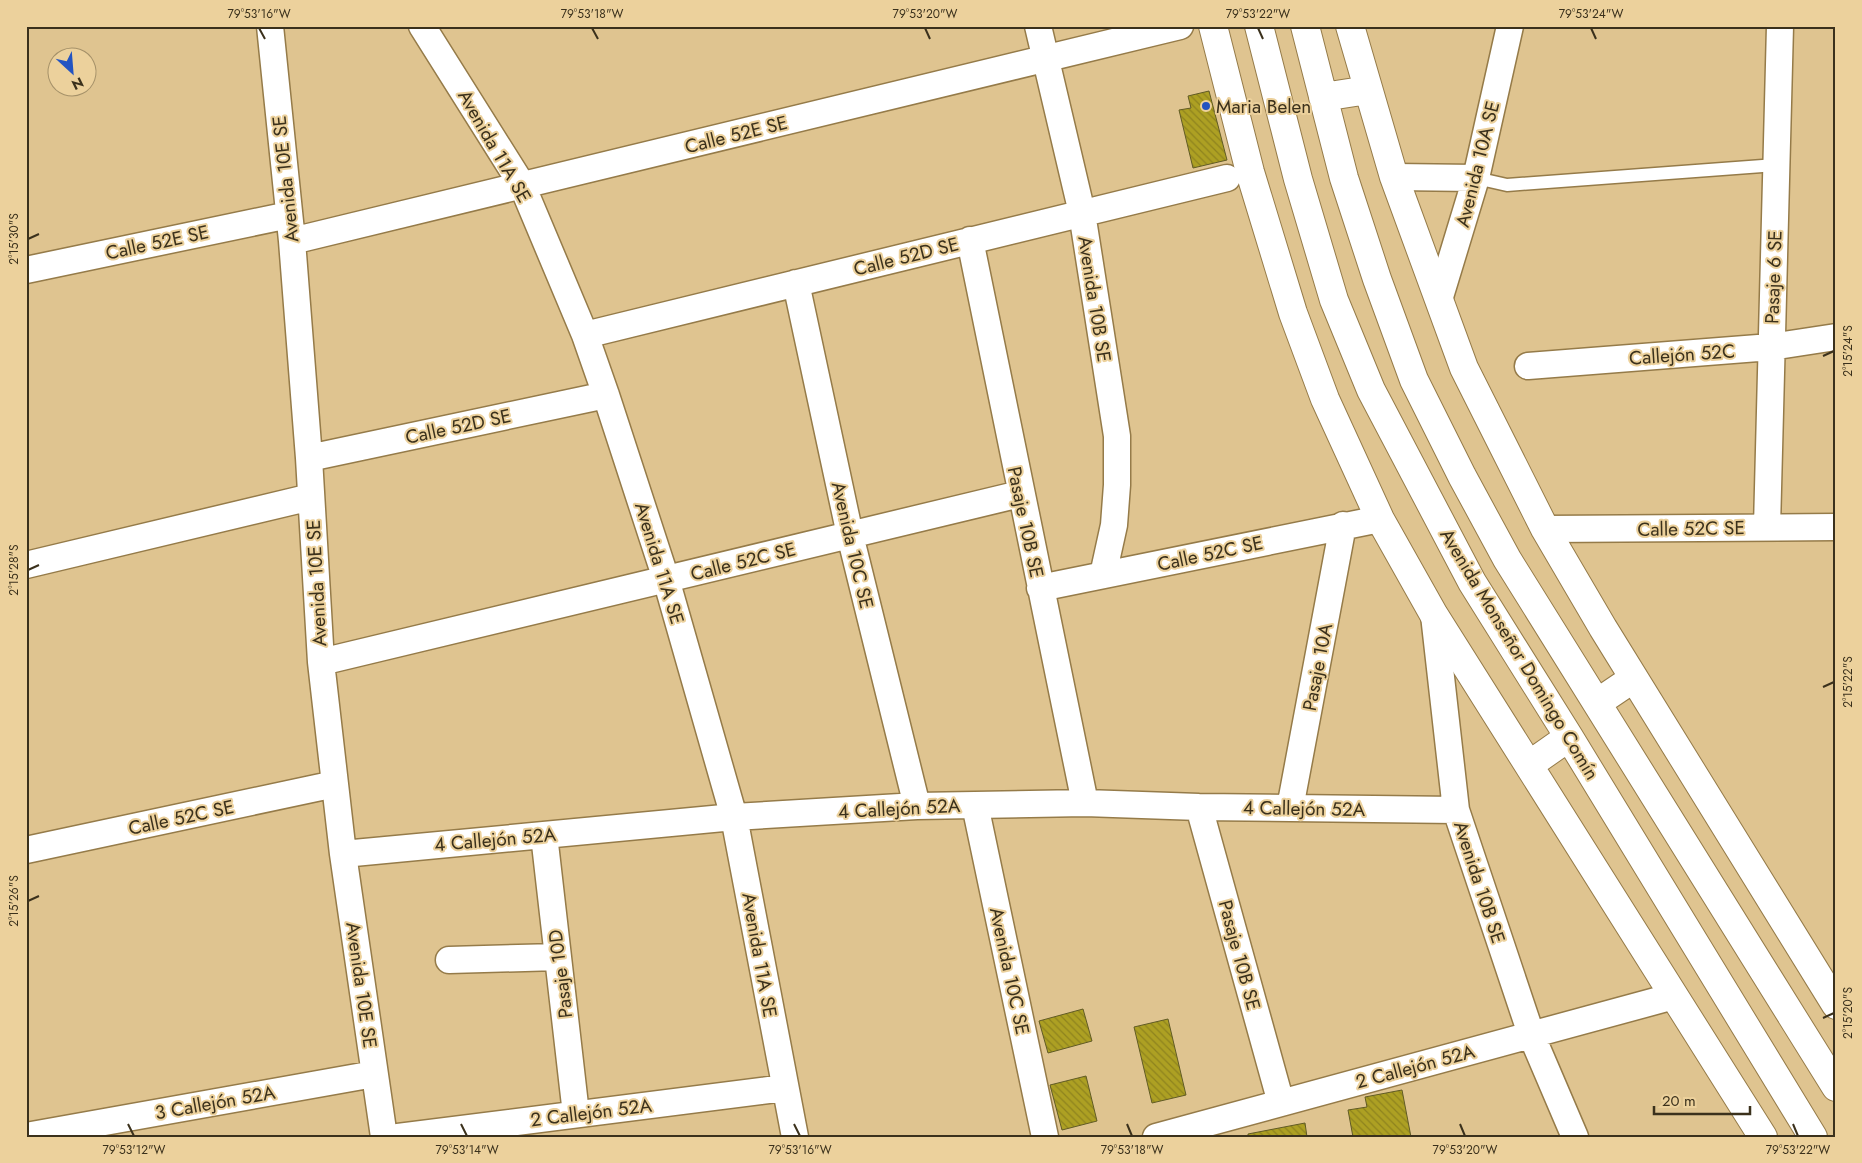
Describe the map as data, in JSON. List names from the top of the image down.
{
  "streets": {
    "main road": ["Avenida Monseñor Domingo Comín"],
    "street": [
      "Calle 52E SE",
      "Avenida 11A SE",
      "Avenida 10A SE",
      "Avenida 10E SE",
      "Calle 52D SE",
      "Pasaje 6 SE",
      "Avenida 10B SE",
      "Callejón 52C",
      "Pasaje 10B SE",
      "Calle 52C SE",
      "Avenida 10C SE",
      "Pasaje 10A",
      "4 Callejón 52A",
      "Pasaje 10D",
      "2 Callejón 52A",
      "3 Callejón 52A"
    ]
  },
  "crossings": [
    ["Calle 52E SE", "Avenida 11A SE"],
    ["Calle 52E SE", "Avenida 10E SE"],
    ["Calle 52E SE", "Avenida 10B SE"],
    ["Avenida 11A SE", "Calle 52D SE"],
    ["Avenida 11A SE", "Calle 52C SE"],
    ["Avenida 11A SE", "4 Callejón 52A"],
    ["Avenida 11A SE", "2 Callejón 52A"],
    ["Avenida 10E SE", "Calle 52D SE"],
    ["Avenida 10E SE", "Calle 52C SE"],
    ["Avenida 10E SE", "4 Callejón 52A"],
    ["Avenida 10E SE", "3 Callejón 52A"],
    ["Calle 52D SE", "Avenida 10B SE"],
    ["Calle 52D SE", "Pasaje 10B SE"],
    ["Calle 52D SE", "Avenida 10C SE"],
    ["Pasaje 6 SE", "Callejón 52C"],
    ["Pasaje 6 SE", "Calle 52C SE"],
    ["Avenida 10B SE", "Calle 52C SE"],
    ["Avenida 10B SE", "4 Callejón 52A"],
    ["Avenida 10B SE", "2 Callejón 52A"],
    ["Pasaje 10B SE", "Calle 52C SE"],
    ["Pasaje 10B SE", "4 Callejón 52A"],
    ["Pasaje 10B SE", "2 Callejón 52A"],
    ["Calle 52C SE", "Avenida 10C SE"],
    ["Calle 52C SE", "Pasaje 10A"],
    ["Avenida 10C SE", "4 Callejón 52A"],
    ["Pasaje 10A", "4 Callejón 52A"],
    ["4 Callejón 52A", "Pasaje 10D"],
    ["Pasaje 10D", "2 Callejón 52A"]
  ],
  "places": ["Maria Belen"],
  "scale_bar": "20 m",
  "north": "bottom right",
  "coordinates": [
    "79°53'16\"W",
    "79°53'18\"W",
    "79°53'20\"W",
    "79°53'22\"W",
    "79°53'24\"W",
    "2°15'30\"S",
    "2°15'24\"S",
    "2°15'28\"S",
    "2°15'22\"S",
    "2°15'26\"S",
    "2°15'20\"S",
    "79°53'12\"W",
    "79°53'14\"W"
  ]
}
